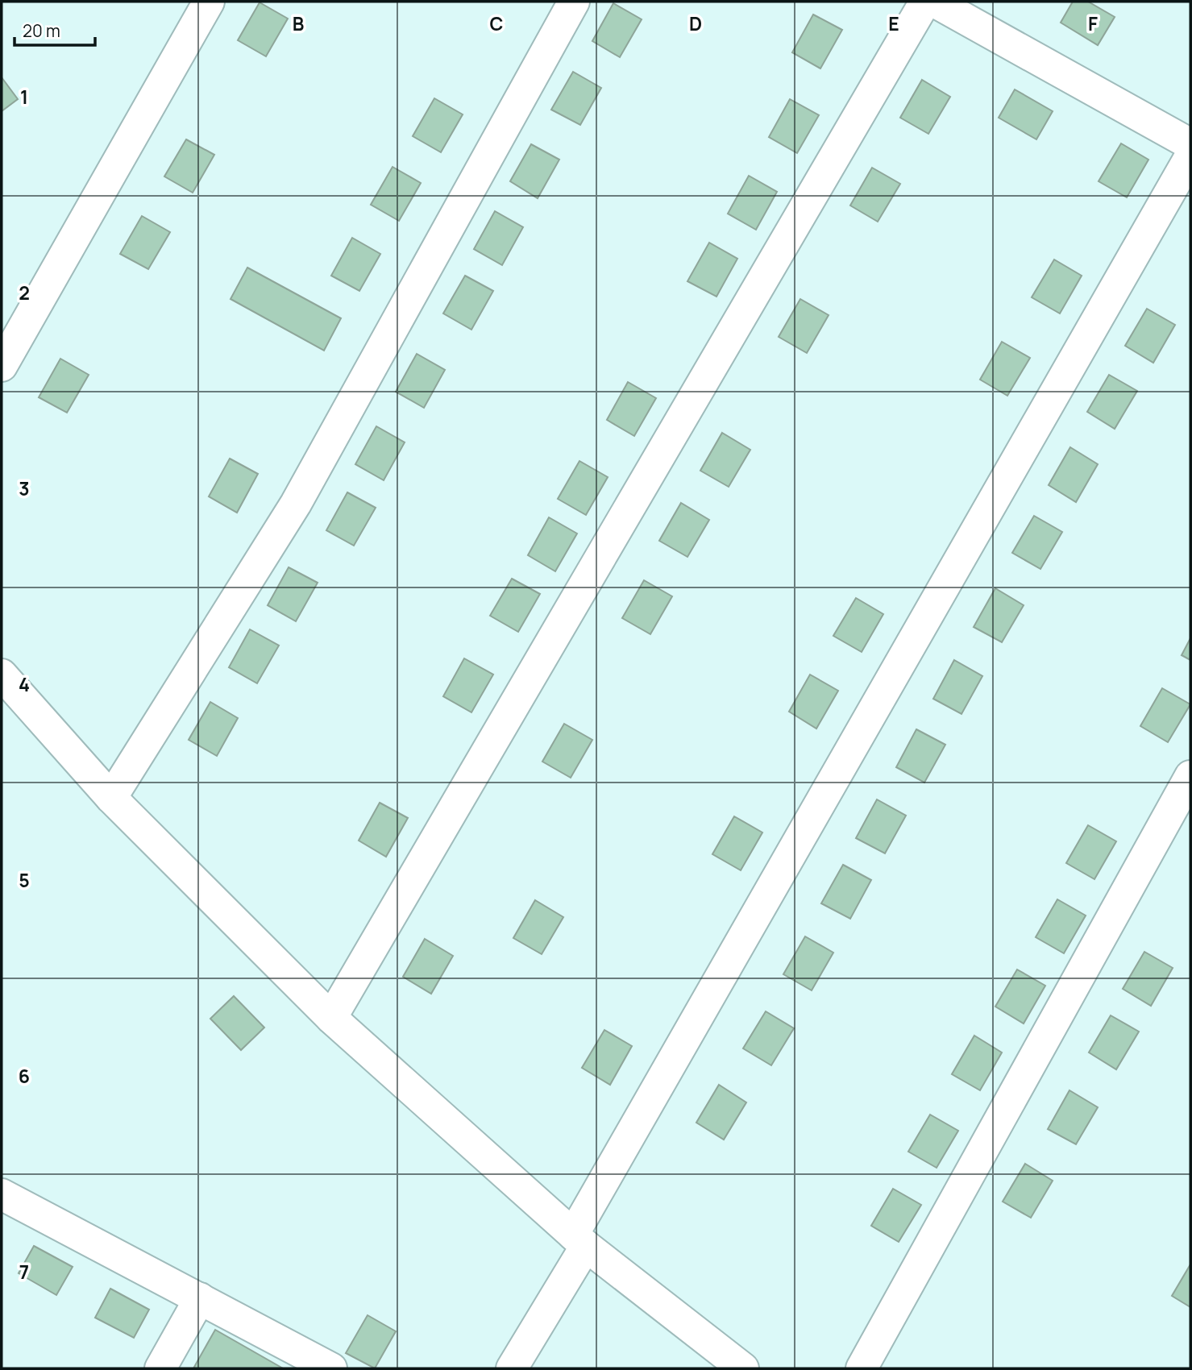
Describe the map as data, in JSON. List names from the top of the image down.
{
  "scale_bar": "20 m",
  "grid": {
    "columns": [
      "B",
      "C",
      "D",
      "E",
      "F"
    ],
    "rows": [
      "1",
      "2",
      "3",
      "4",
      "5",
      "6",
      "7"
    ]
  }
}
